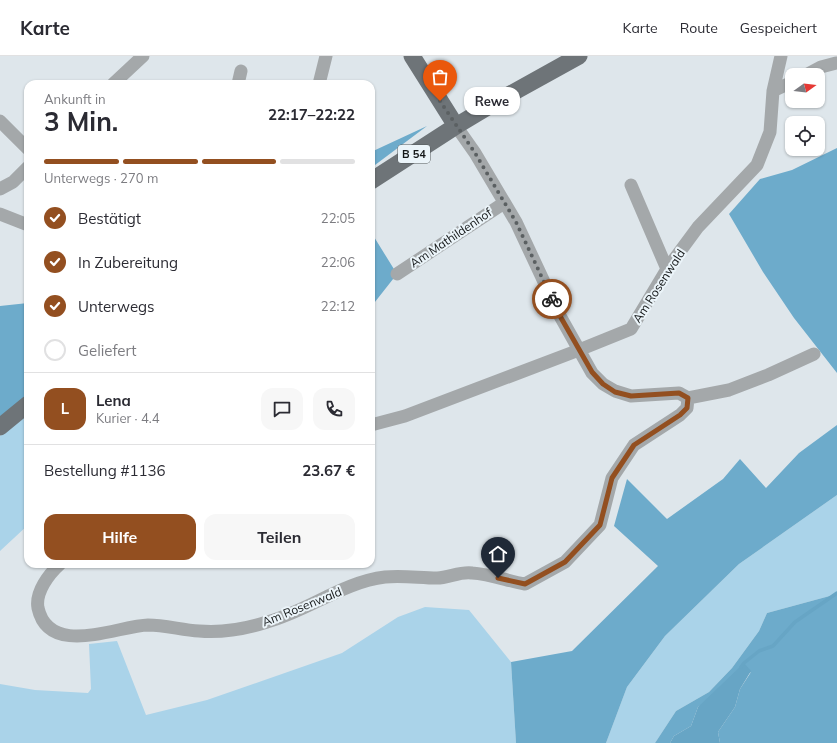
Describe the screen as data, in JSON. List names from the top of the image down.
{
  "streets": {
    "main road": ["B 54"],
    "street": ["Am Mathildenhof", "Am Rosenwald"]
  },
  "places": ["Rewe"],
  "north": "right",
  "page": {
    "header": "Karte",
    "nav": ["Karte", "Route", "Gespeichert"],
    "heading": ["3 Min.", "Ankunft in", "22:17–22:22"],
    "panel": [
      "Lena",
      "Kurier · 4.4",
      "Bestellung #1136",
      "23.67 €"
    ],
    "bubble": "Rewe",
    "bar": "Unterwegs · 270 m",
    "list": [
      ["Bestätigt", "22:05"],
      ["In Zubereitung", "22:06"],
      ["Unterwegs", "22:12"],
      "Geliefert"
    ],
    "round": "L",
    "buttons": ["Hilfe", "Teilen"]
  }
}
